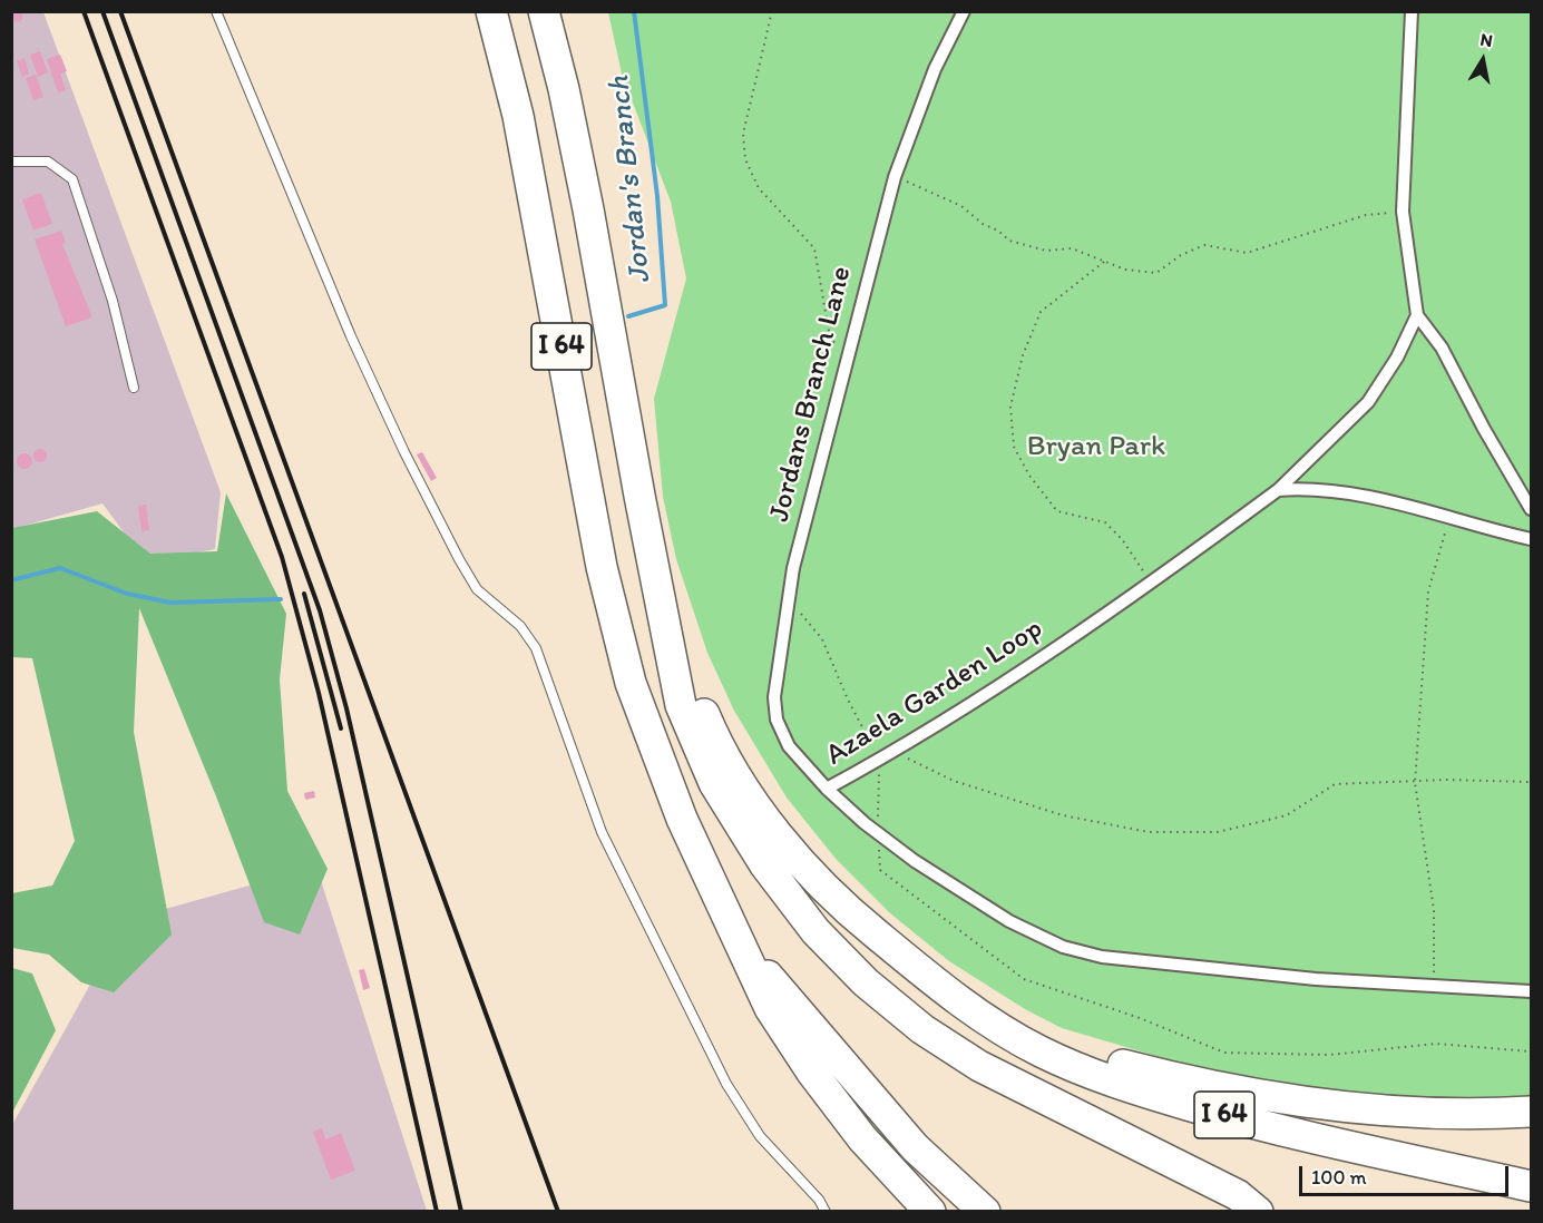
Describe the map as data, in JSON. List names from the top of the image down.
{
  "streets": {
    "highway": ["I 64"],
    "street": ["Jordans Branch Lane", "Azaela Garden Loop"]
  },
  "crossings": [
    ["Jordans Branch Lane", "Azaela Garden Loop"]
  ],
  "water": ["Jordan's Branch"],
  "parks": ["Bryan Park"],
  "scale_bar": "100 m",
  "north": "top"
}
